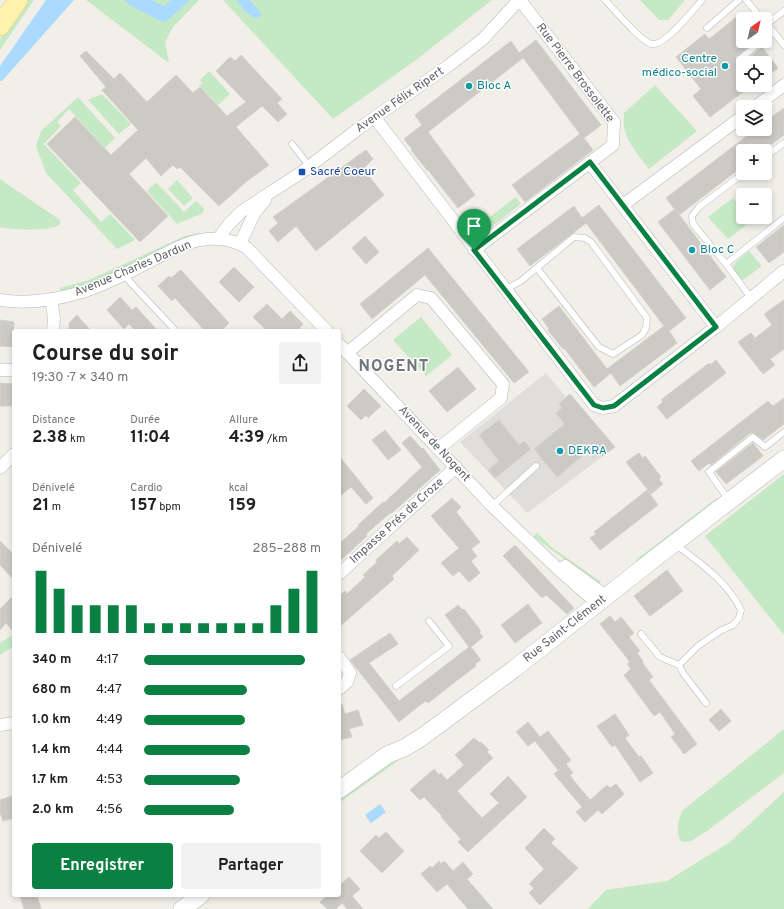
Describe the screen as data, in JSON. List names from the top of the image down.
{
  "streets": {
    "main road": ["Rue Saint-Clément"],
    "street": [
      "Rue Pierre Brossolette",
      "Avenue Félix Ripert",
      "Avenue Charles Dardun",
      "Avenue de Nogent",
      "Impasse Prés de Croze"
    ]
  },
  "crossings": [
    ["Rue Pierre Brossolette", "Avenue Félix Ripert"],
    ["Avenue Félix Ripert", "Avenue Charles Dardun"],
    ["Avenue de Nogent", "Impasse Prés de Croze"],
    ["Avenue de Nogent", "Rue Saint-Clément"]
  ],
  "districts": ["NOGENT"],
  "places": {
    "other": [
      "Centre médico-social",
      "Bloc A",
      "Bloc C",
      "DEKRA"
    ],
    "transit": ["Sacré Coeur"]
  },
  "north": "top right",
  "page": {
    "map_buttons": ["+", "−"],
    "heading": ["Course du soir", "19:30 · 7 × 340 m"],
    "stats": [
      ["Distance", "2.38 km"],
      ["Durée", "11:04"],
      ["Allure", "4:39 /km"],
      ["Dénivelé", "21 m"],
      ["Cardio", "157 bpm"],
      ["kcal", "159"]
    ],
    "chart": ["Dénivelé", "285–288 m"],
    "list": [
      {
        "name": "340 m",
        "note": "4:17"
      },
      {
        "name": "680 m",
        "note": "4:47"
      },
      {
        "name": "1.0 km",
        "note": "4:49"
      },
      {
        "name": "1.4 km",
        "note": "4:44"
      },
      {
        "name": "1.7 km",
        "note": "4:53"
      },
      {
        "name": "2.0 km",
        "note": "4:56"
      }
    ],
    "buttons": ["Enregistrer", "Partager"]
  }
}
